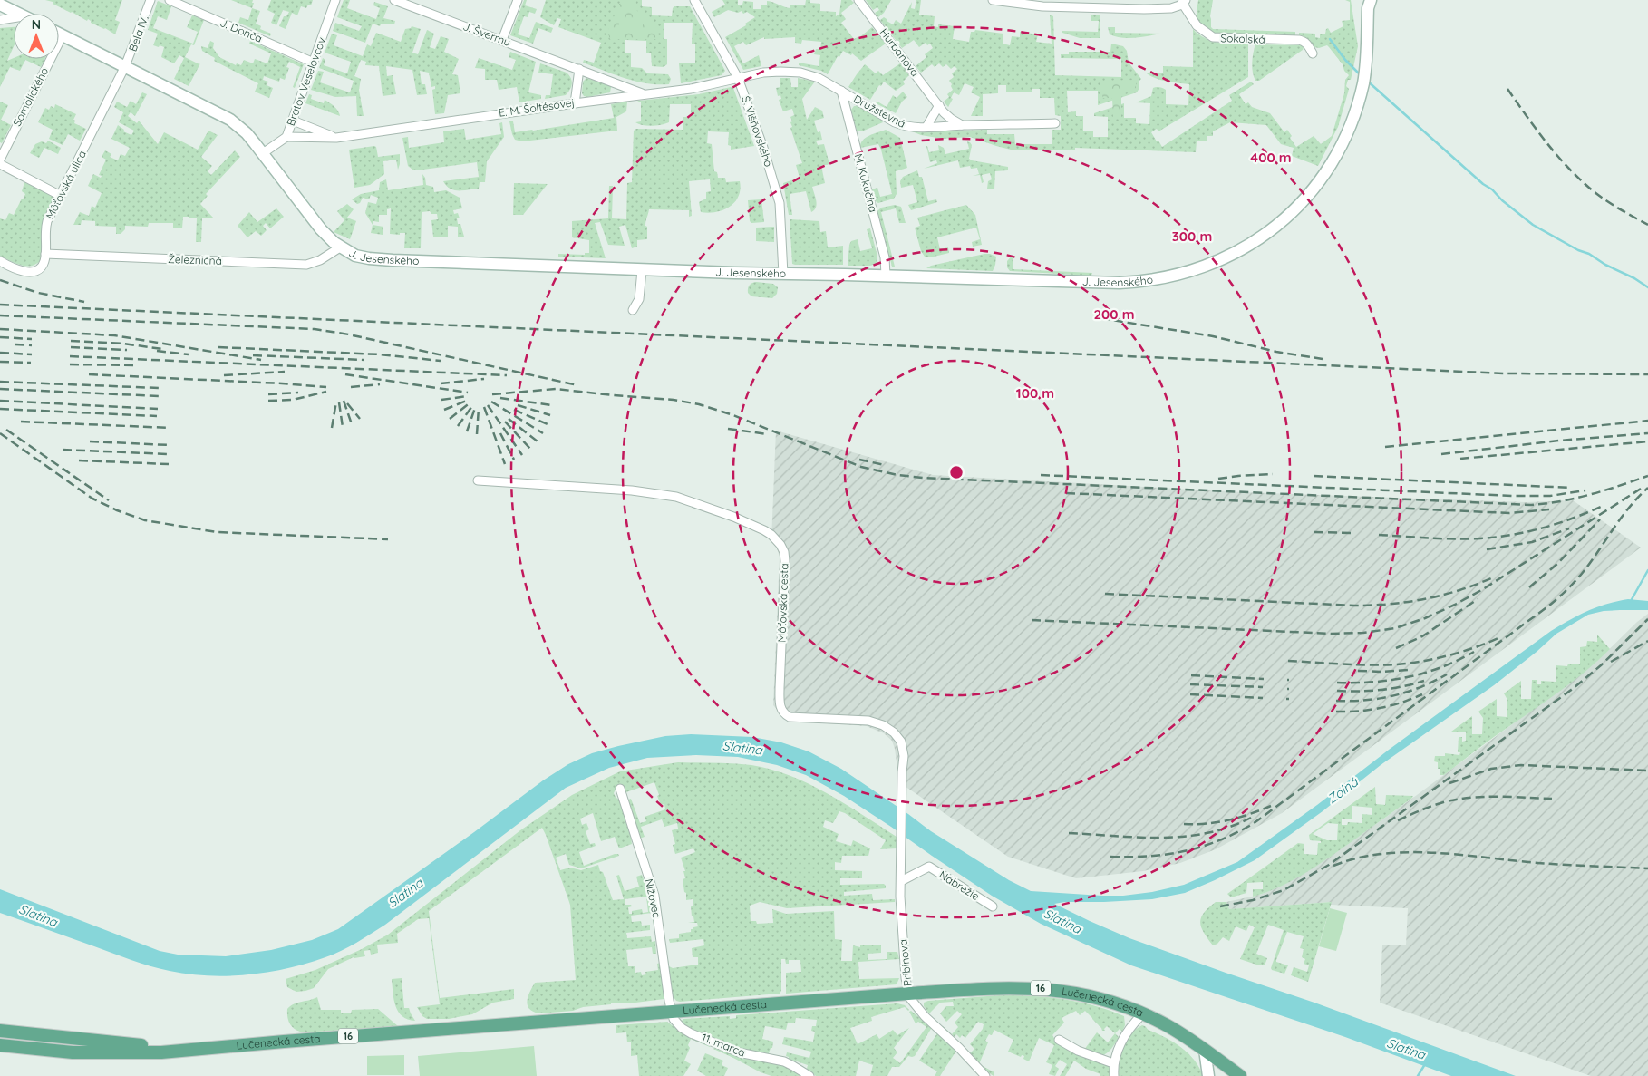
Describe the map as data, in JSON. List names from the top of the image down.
{
  "streets": {
    "main road": ["16", "Lučenecká cesta"],
    "street": [
      "J. Donča",
      "Bela IV.",
      "J. Švermu",
      "Sokolská",
      "Hurbanova",
      "Bratov Veselovcov",
      "Somolického",
      "E. M. Šoltésovej",
      "Družstevná",
      "Š. Višňovského",
      "M. Kukučína",
      "Môťovská ulica",
      "J. Jesenského",
      "Železničná",
      "Môťovská cesta",
      "Nábrežie",
      "Nižovec",
      "Pribinova",
      "11. marca"
    ]
  },
  "crossings": [
    ["J. Donča", "Bratov Veselovcov"],
    ["Bela IV.", "Môťovská ulica"],
    ["Bela IV.", "J. Jesenského"],
    ["J. Švermu", "E. M. Šoltésovej"],
    ["Hurbanova", "Družstevná"],
    ["Bratov Veselovcov", "E. M. Šoltésovej"],
    ["Bratov Veselovcov", "J. Jesenského"],
    ["Somolického", "J. Jesenského"],
    ["E. M. Šoltésovej", "Družstevná"],
    ["E. M. Šoltésovej", "Š. Višňovského"],
    ["Družstevná", "Š. Višňovského"],
    ["Družstevná", "M. Kukučína"],
    ["Š. Višňovského", "J. Jesenského"],
    ["M. Kukučína", "J. Jesenského"],
    ["Môťovská ulica", "J. Jesenského"],
    ["Môťovská ulica", "Železničná"],
    ["J. Jesenského", "Železničná"],
    ["Môťovská cesta", "Pribinova"],
    ["Nábrežie", "Pribinova"],
    ["Nižovec", "Lučenecká cesta"],
    ["Nižovec", "11. marca"],
    ["Pribinova", "Lučenecká cesta"],
    ["Lučenecká cesta", "11. marca"]
  ],
  "water": ["Slatina", "Zolná"],
  "north": "top",
  "rings": [
    "400 m",
    "300 m",
    "200 m",
    "100 m"
  ]
}
